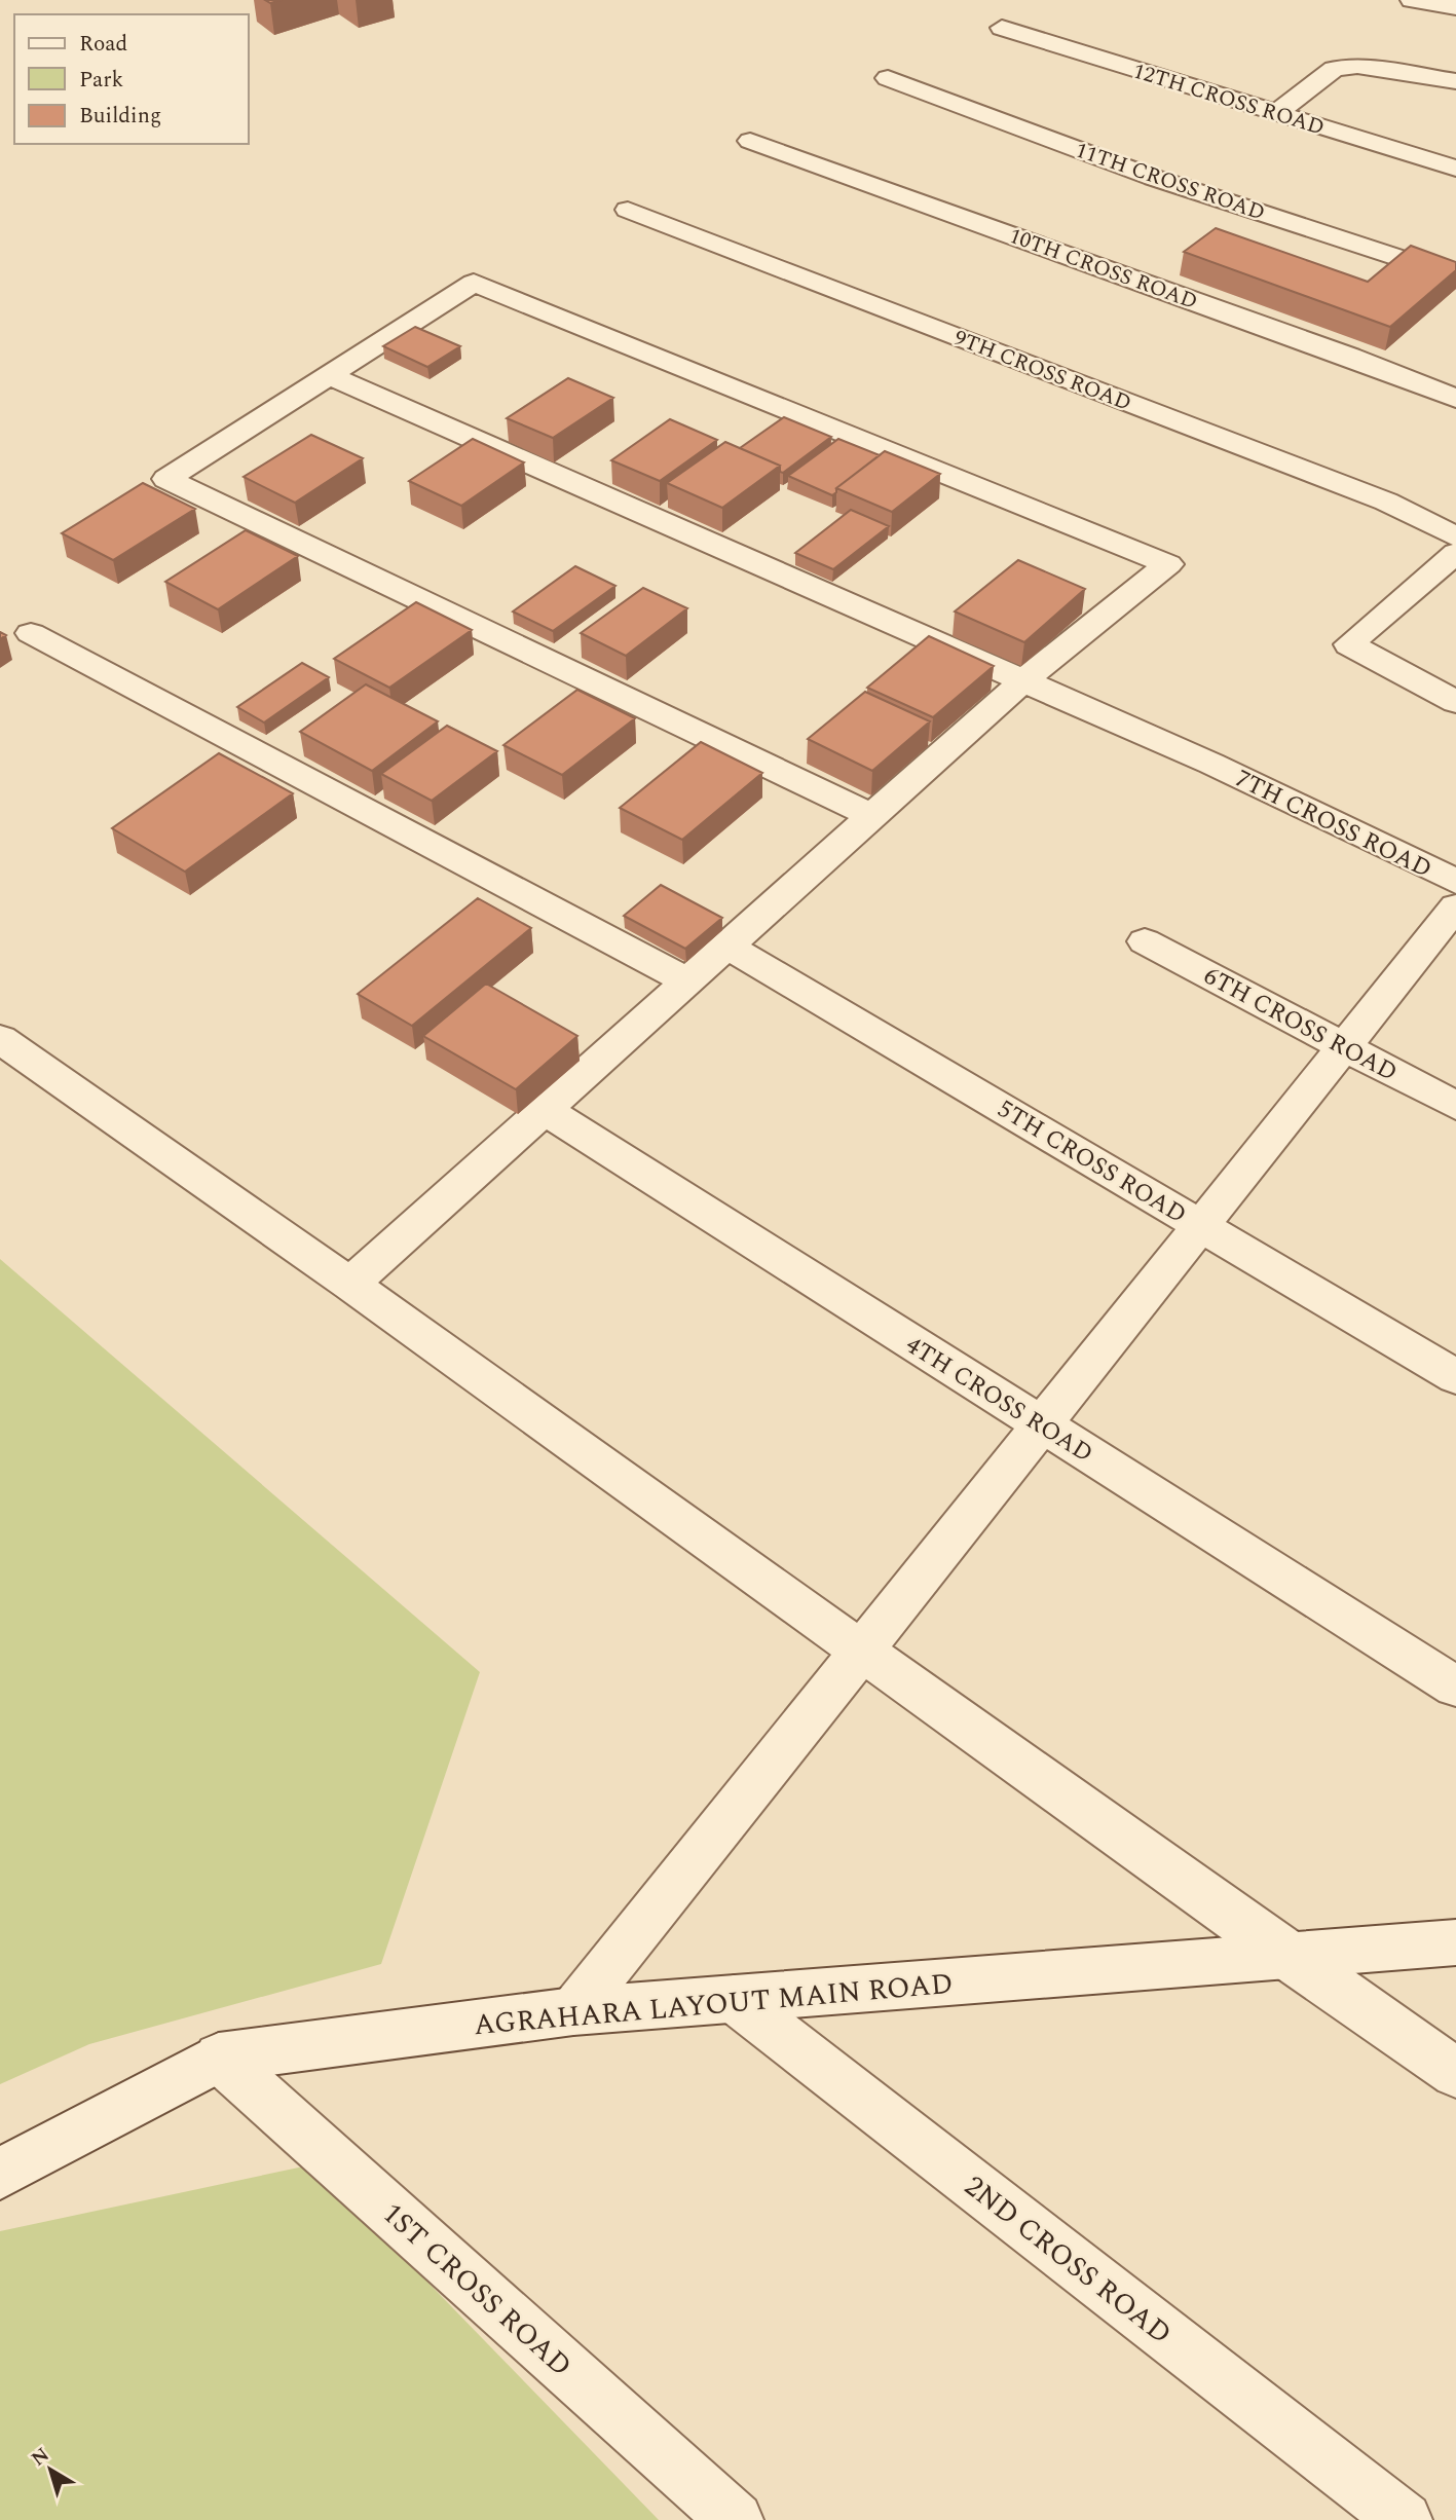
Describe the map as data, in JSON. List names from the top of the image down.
{
  "streets": {
    "street": [
      "12TH CROSS ROAD",
      "11TH CROSS ROAD",
      "10TH CROSS ROAD",
      "9TH CROSS ROAD",
      "7TH CROSS ROAD",
      "6TH CROSS ROAD",
      "5TH CROSS ROAD",
      "4TH CROSS ROAD",
      "AGRAHARA LAYOUT MAIN ROAD",
      "2ND CROSS ROAD",
      "1ST CROSS ROAD"
    ]
  },
  "crossings": [
    ["AGRAHARA LAYOUT MAIN ROAD", "2ND CROSS ROAD"],
    ["AGRAHARA LAYOUT MAIN ROAD", "1ST CROSS ROAD"]
  ],
  "legend": ["Road", "Park", "Building"],
  "north": "top left"
}
